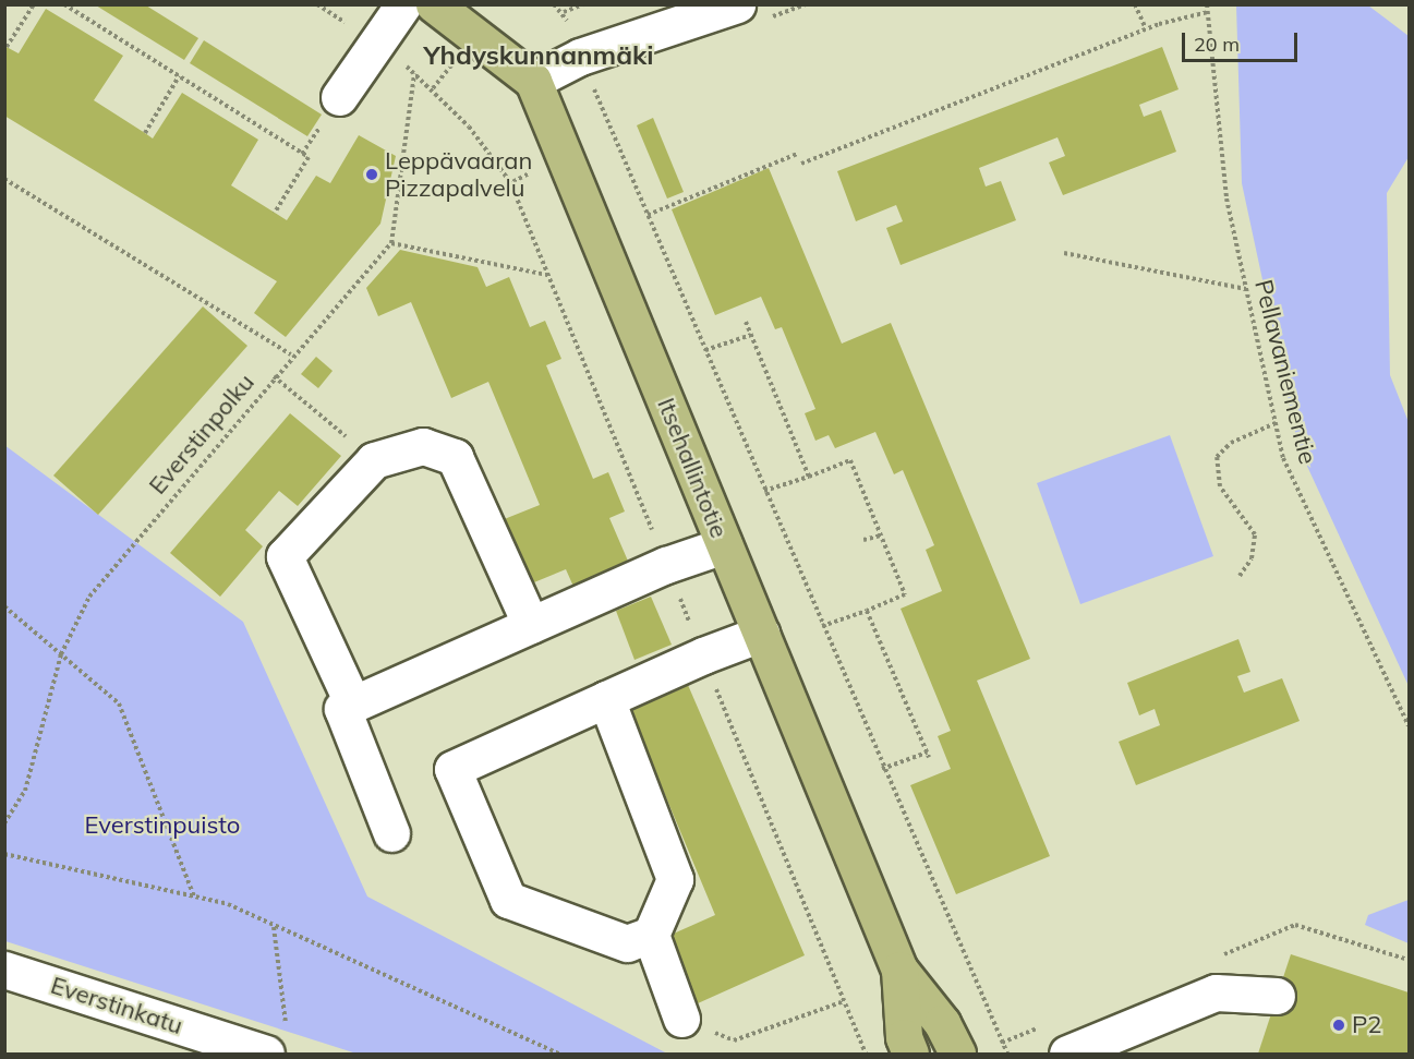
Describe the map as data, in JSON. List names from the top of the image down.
{
  "streets": {
    "main road": ["Itsehallintotie"],
    "street": ["Everstinkatu"],
    "path": ["Pellavaniementie", "Everstinpolku"]
  },
  "districts": ["Yhdyskunnanmäki"],
  "parks": ["Everstinpuisto"],
  "places": ["Leppävaaran Pizzapalvelu", "P2"],
  "scale_bar": "20 m"
}
